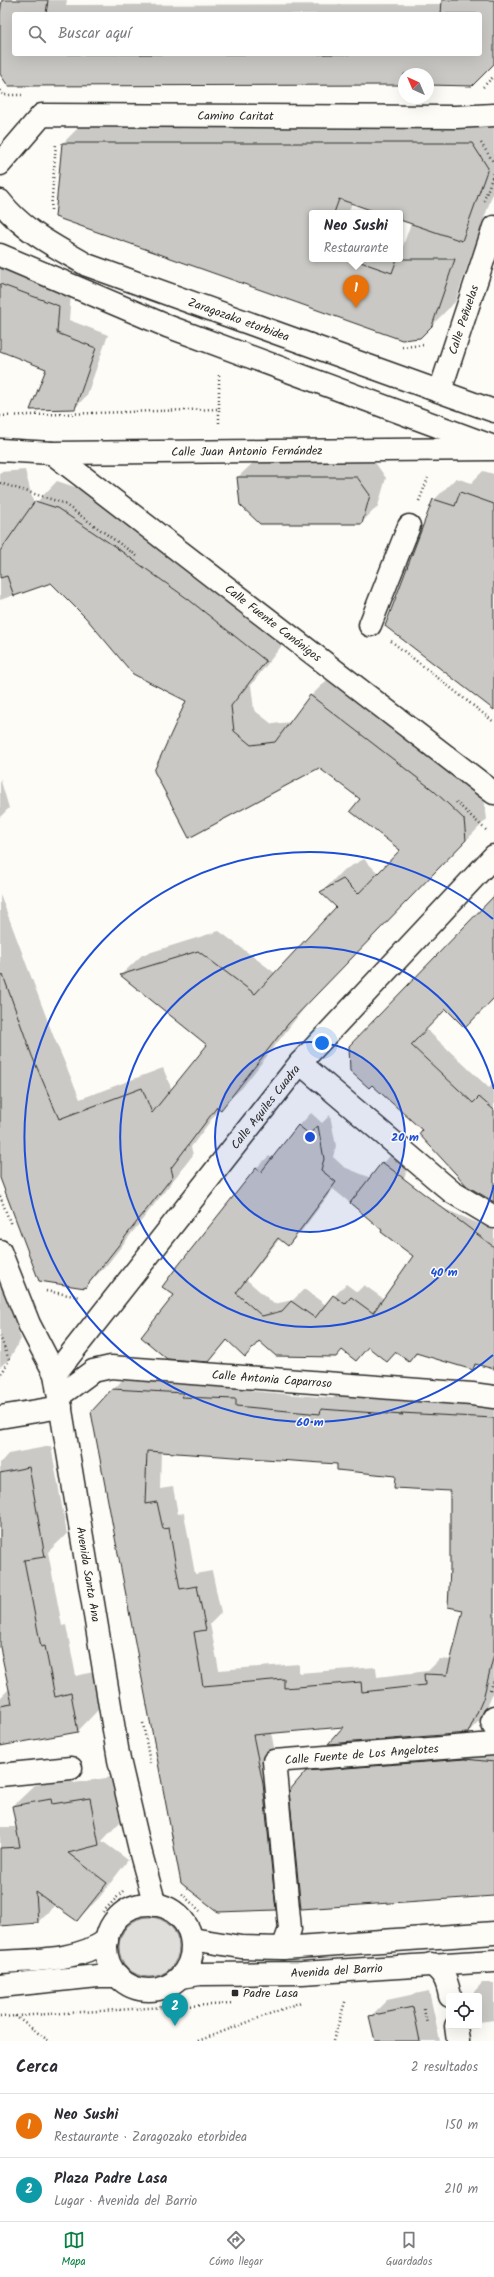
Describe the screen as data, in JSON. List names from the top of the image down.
{
  "streets": {
    "street": [
      "Camino Caritat",
      "Zaragozako etorbidea",
      "Calle Peñuelas",
      "Calle Juan Antonio Fernández",
      "Calle Fuente Canónigos",
      "Calle Aquiles Cuadra",
      "Calle Antonia Caparroso",
      "Avenida Santa Ana",
      "Calle Fuente de Los Angelotes",
      "Avenida del Barrio"
    ]
  },
  "crossings": [
    ["Zaragozako etorbidea", "Calle Peñuelas"],
    ["Calle Juan Antonio Fernández", "Calle Fuente Canónigos"],
    ["Calle Aquiles Cuadra", "Avenida Santa Ana"],
    ["Calle Antonia Caparroso", "Avenida Santa Ana"],
    ["Avenida Santa Ana", "Avenida del Barrio"]
  ],
  "places": {
    "transit": ["Padre Lasa"]
  },
  "north": "top left",
  "page": {
    "search": "Buscar aquí",
    "popup": ["Neo Sushi", "Restaurante"],
    "pins": ["1", "2"],
    "heading": ["Cerca", "2 resultados"],
    "list": [
      {
        "mark": "1",
        "name": "Neo Sushi",
        "note": "Restaurante · Zaragozako etorbidea",
        "value": "150 m"
      },
      {
        "mark": "2",
        "name": "Plaza Padre Lasa",
        "note": "Lugar · Avenida del Barrio",
        "value": "210 m"
      }
    ],
    "nav": ["Mapa", "Cómo llegar", "Guardados"]
  },
  "rings": ["20 m", "40 m", "60 m"]
}
